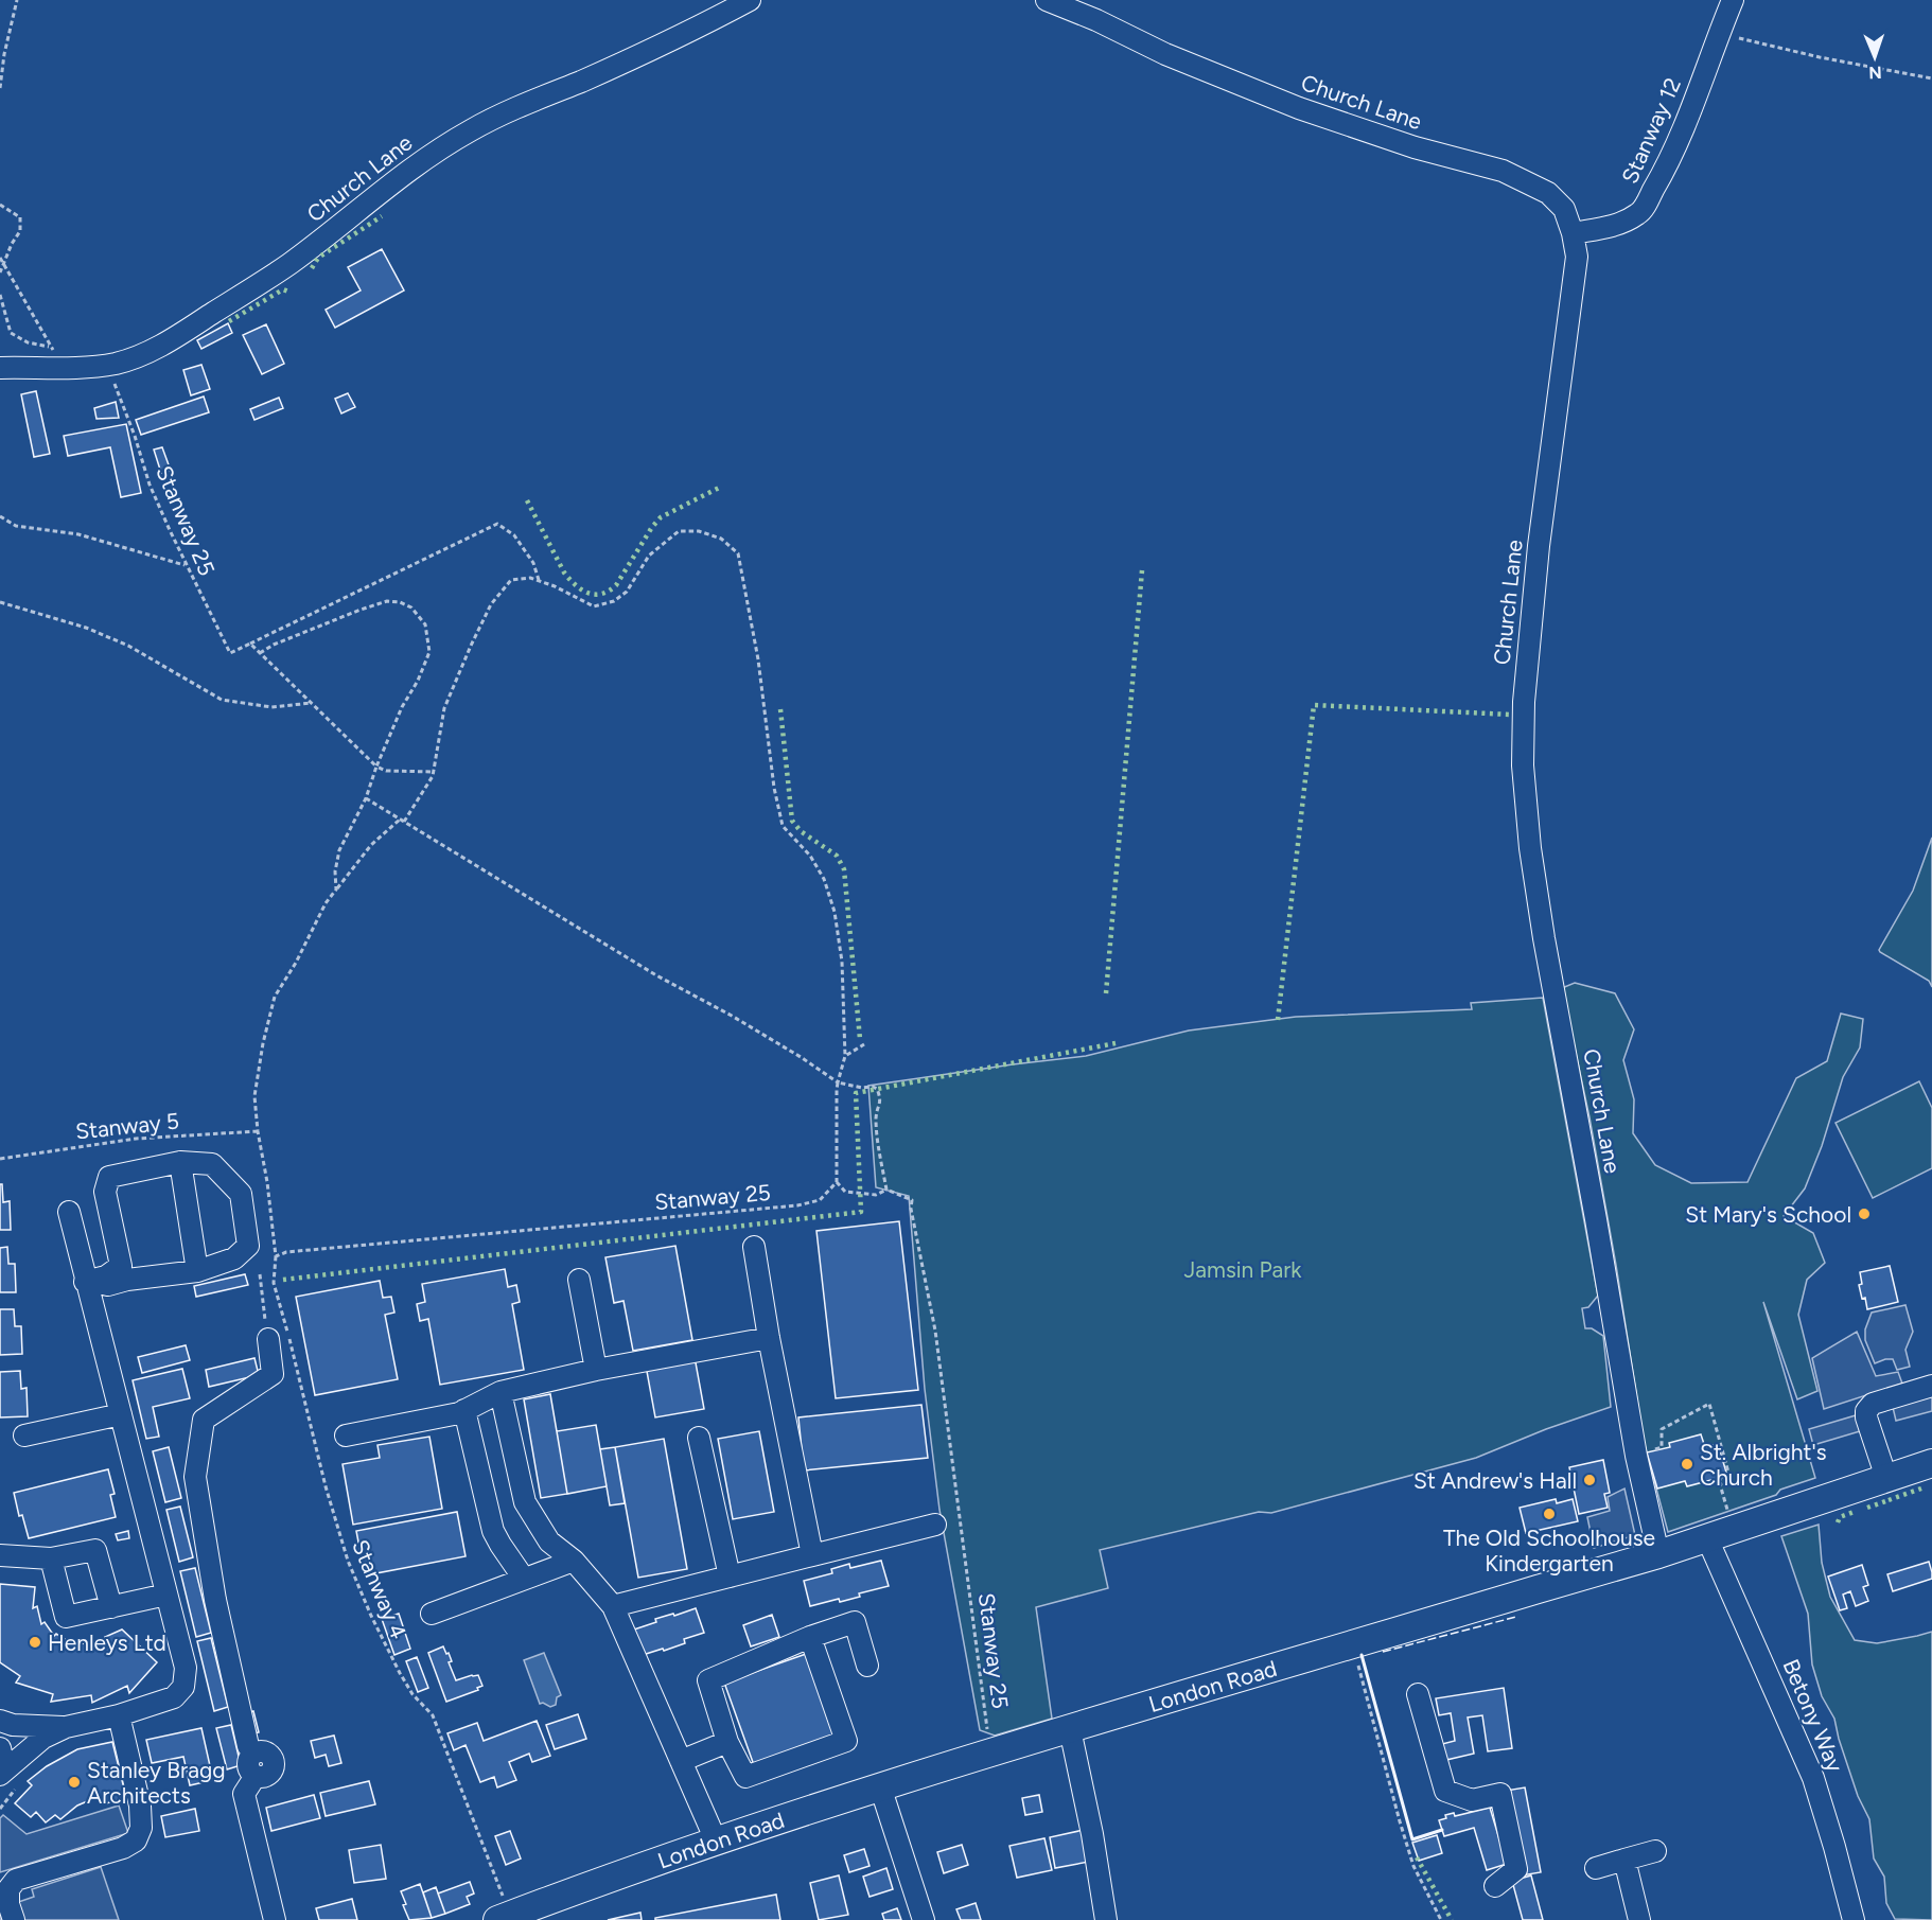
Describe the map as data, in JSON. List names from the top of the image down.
{
  "streets": {
    "main road": ["London Road"],
    "street": ["Church Lane", "Stanway 12", "Betony Way"],
    "path": ["Stanway 25", "Stanway 5", "Stanway 4"]
  },
  "crossings": [
    ["Church Lane", "Stanway 12"],
    ["Church Lane", "Stanway 25"],
    ["Church Lane", "London Road"],
    ["Stanway 25", "Stanway 4"],
    ["Stanway 25", "London Road"],
    ["Stanway 4", "London Road"],
    ["London Road", "Betony Way"]
  ],
  "parks": ["Jamsin Park"],
  "places": [
    "St Mary's School",
    "St. Albright's Church",
    "St Andrew's Hall",
    "The Old Schoolhouse Kindergarten",
    "Henleys Ltd",
    "Stanley Bragg Architects"
  ],
  "north": "bottom"
}
